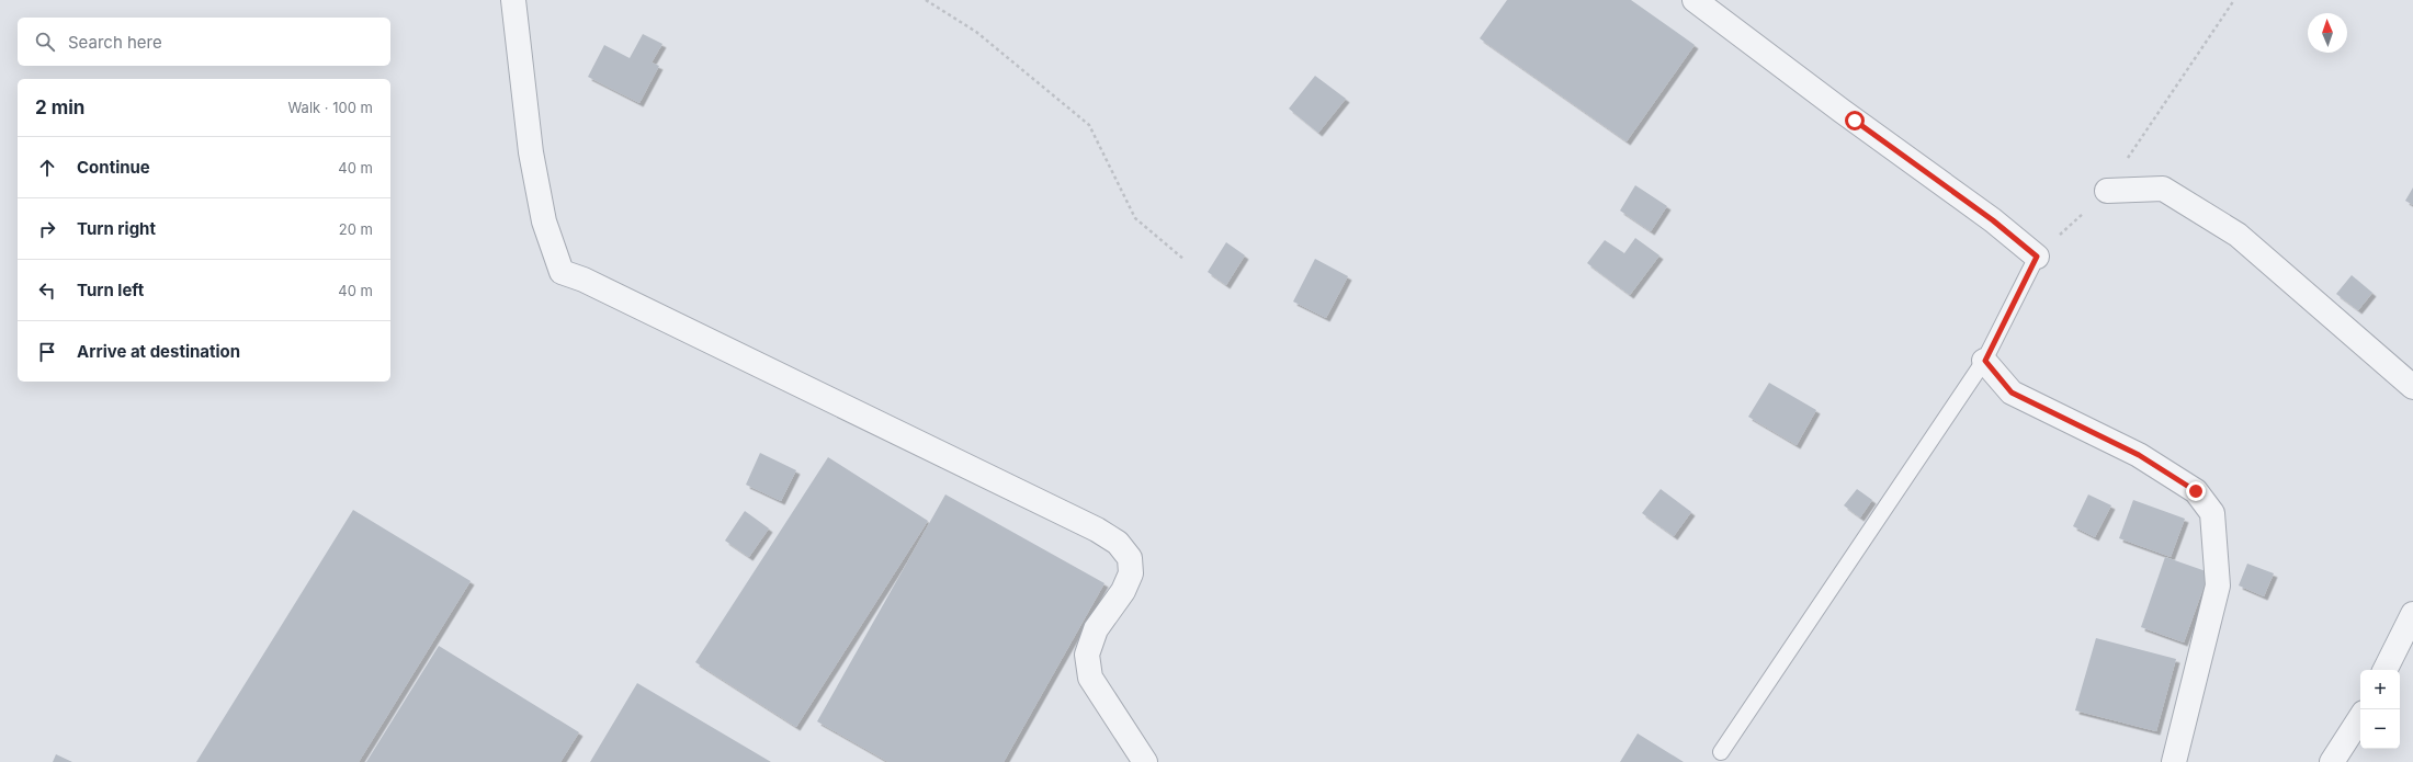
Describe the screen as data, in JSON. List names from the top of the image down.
{
  "north": "top",
  "page": {
    "search": "Search here",
    "heading": ["2 min", "Walk · 100 m"],
    "list": [
      ["Continue", "40 m"],
      ["Turn right", "20 m"],
      ["Turn left", "40 m"],
      "Arrive at destination"
    ],
    "map_buttons": ["+", "−"]
  }
}
